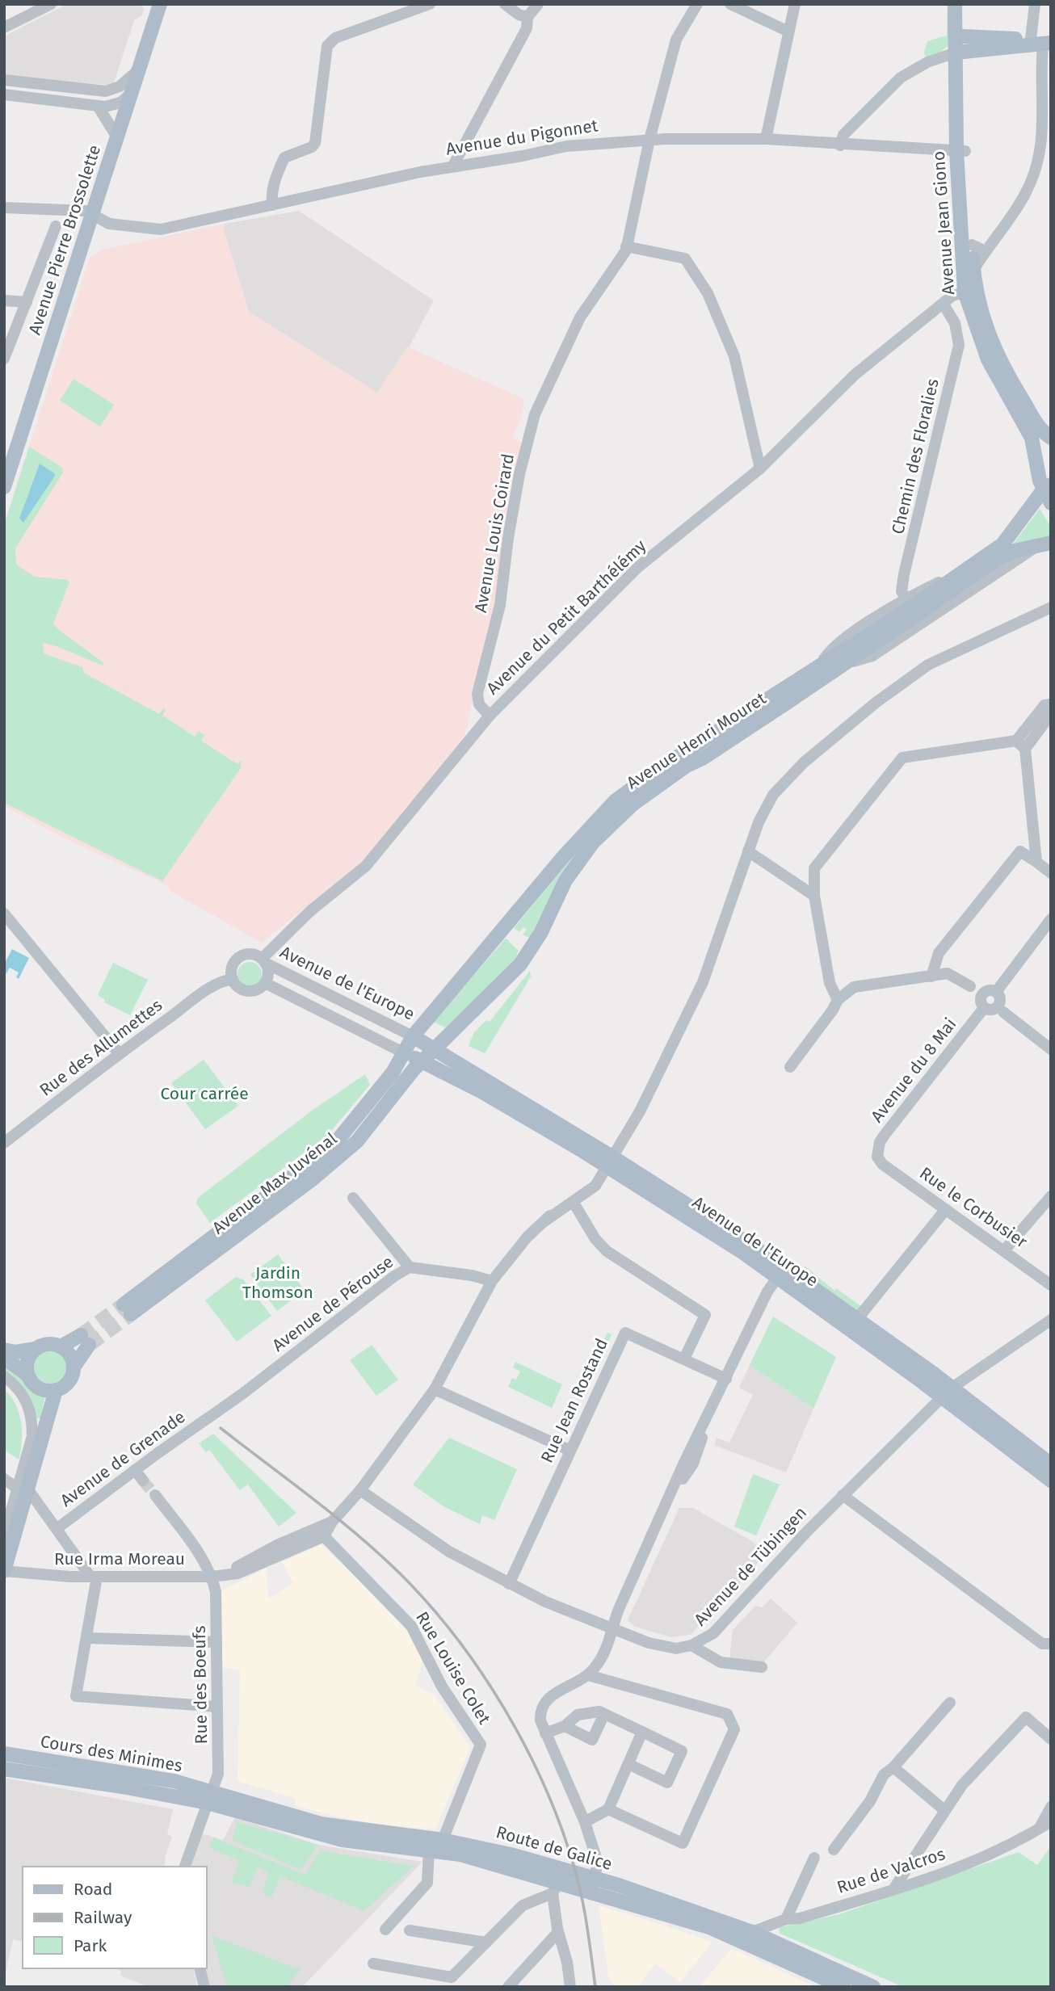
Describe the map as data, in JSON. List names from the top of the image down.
{
  "streets": {
    "main road": [
      "Avenue Jean Giono",
      "Avenue Pierre Brossolette",
      "Avenue Henri Mouret",
      "Avenue de l'Europe",
      "Avenue Max Juvénal",
      "Cours des Minimes",
      "Route de Galice"
    ],
    "street": [
      "Avenue du Pigonnet",
      "Chemin des Floralies",
      "Avenue Louis Coirard",
      "Avenue du Petit Barthélémy",
      "Rue des Allumettes",
      "Avenue du 8 Mai",
      "Rue le Corbusier",
      "Avenue de Pérouse",
      "Rue Jean Rostand",
      "Avenue de Grenade",
      "Rue Irma Moreau",
      "Avenue de Tübingen",
      "Rue Louise Colet",
      "Rue des Boeufs",
      "Rue de Valcros"
    ]
  },
  "crossings": [
    ["Avenue du Pigonnet", "Avenue Jean Giono"],
    ["Avenue du Pigonnet", "Avenue Pierre Brossolette"],
    ["Avenue du Pigonnet", "Avenue Louis Coirard"],
    ["Avenue Jean Giono", "Avenue du Petit Barthélémy"],
    ["Avenue Jean Giono", "Avenue Henri Mouret"],
    ["Chemin des Floralies", "Avenue du Petit Barthélémy"],
    ["Chemin des Floralies", "Avenue Henri Mouret"],
    ["Avenue Louis Coirard", "Avenue du Petit Barthélémy"],
    ["Avenue du Petit Barthélémy", "Avenue de l'Europe"],
    ["Avenue du Petit Barthélémy", "Rue des Allumettes"],
    ["Avenue Henri Mouret", "Avenue de l'Europe"],
    ["Avenue Henri Mouret", "Avenue Max Juvénal"],
    ["Avenue de l'Europe", "Rue des Allumettes"],
    ["Avenue de l'Europe", "Avenue Max Juvénal"],
    ["Avenue de l'Europe", "Avenue de Tübingen"],
    ["Avenue du 8 Mai", "Rue le Corbusier"],
    ["Avenue de Pérouse", "Avenue de Grenade"],
    ["Rue Jean Rostand", "Avenue de Tübingen"],
    ["Rue Irma Moreau", "Rue Louise Colet"],
    ["Rue Irma Moreau", "Rue des Boeufs"],
    ["Rue Louise Colet", "Route de Galice"],
    ["Rue des Boeufs", "Cours des Minimes"],
    ["Rue des Boeufs", "Route de Galice"],
    ["Cours des Minimes", "Route de Galice"],
    ["Route de Galice", "Rue de Valcros"]
  ],
  "parks": ["Cour carrée", "Jardin Thomson"],
  "legend": ["Road", "Railway", "Park"]
}
